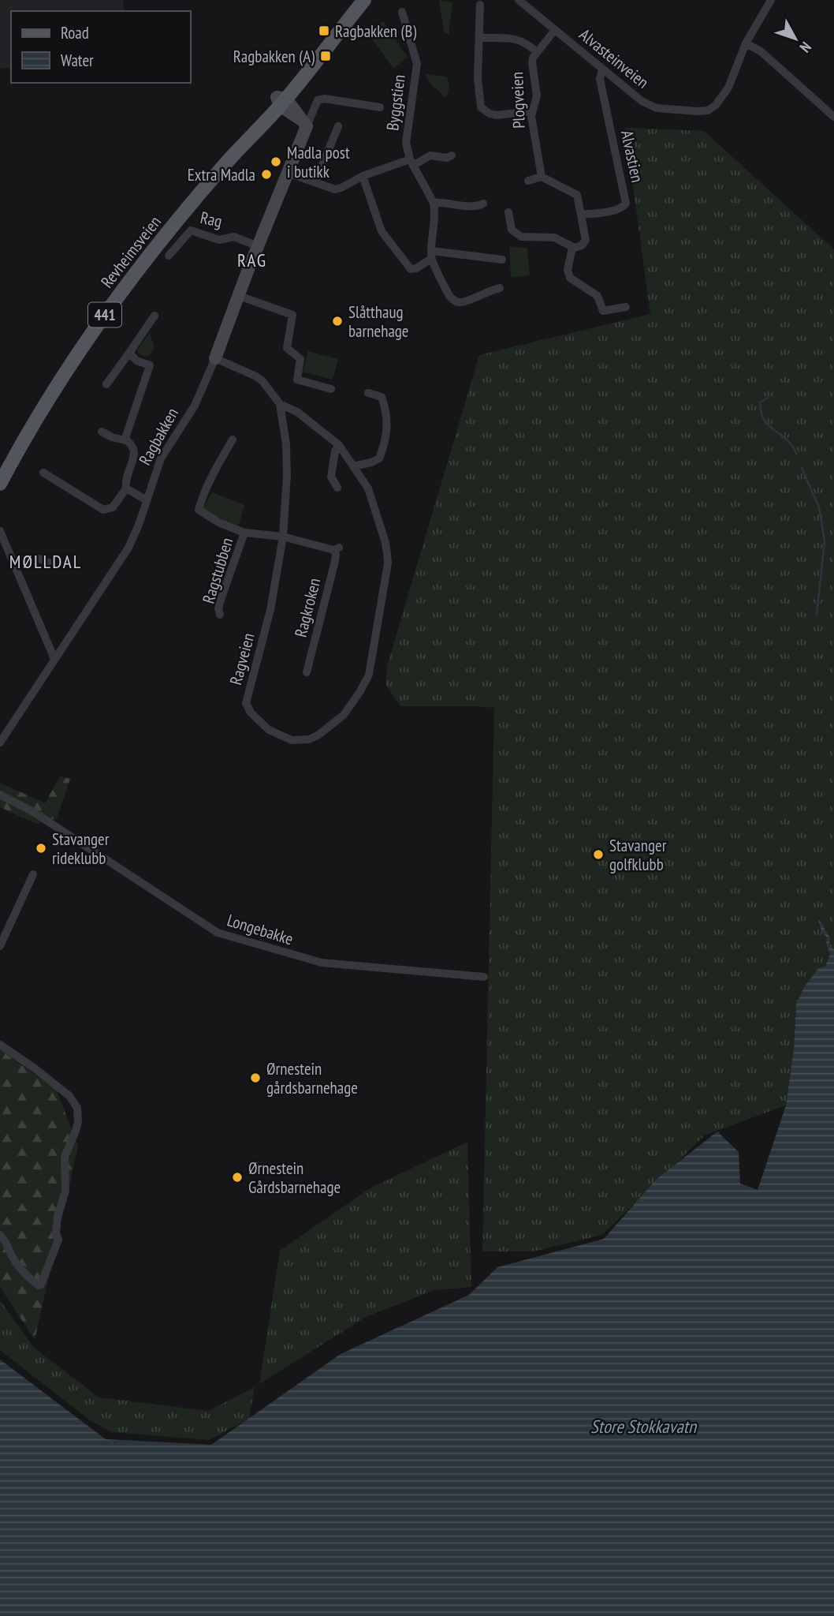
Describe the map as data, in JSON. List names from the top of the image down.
{
  "streets": {
    "main road": ["Revheimsveien", "441"],
    "street": [
      "Alvasteinveien",
      "Plogveien",
      "Byggstien",
      "Alvastien",
      "Rag",
      "Ragbakken",
      "Ragstubben",
      "Ragkroken",
      "Ragveien",
      "Longebakke"
    ]
  },
  "crossings": [
    ["Alvasteinveien", "Plogveien"],
    ["Alvasteinveien", "Alvastien"],
    ["Rag", "Ragbakken"],
    ["Ragbakken", "Ragveien"],
    ["Ragstubben", "Ragkroken"],
    ["Ragkroken", "Ragveien"]
  ],
  "districts": ["RAG", "MØLLDAL"],
  "water": ["Store Stokkavatn"],
  "places": {
    "transit": ["Ragbakken (B)", "Ragbakken (A)"],
    "other": [
      "Madla post i butikk",
      "Extra Madla",
      "Slåtthaug barnehage",
      "Stavanger rideklubb",
      "Stavanger golfklubb",
      "Ørnestein gårdsbarnehage",
      "Ørnestein Gårdsbarnehage"
    ]
  },
  "legend": ["Road", "Water"],
  "north": "bottom right"
}
